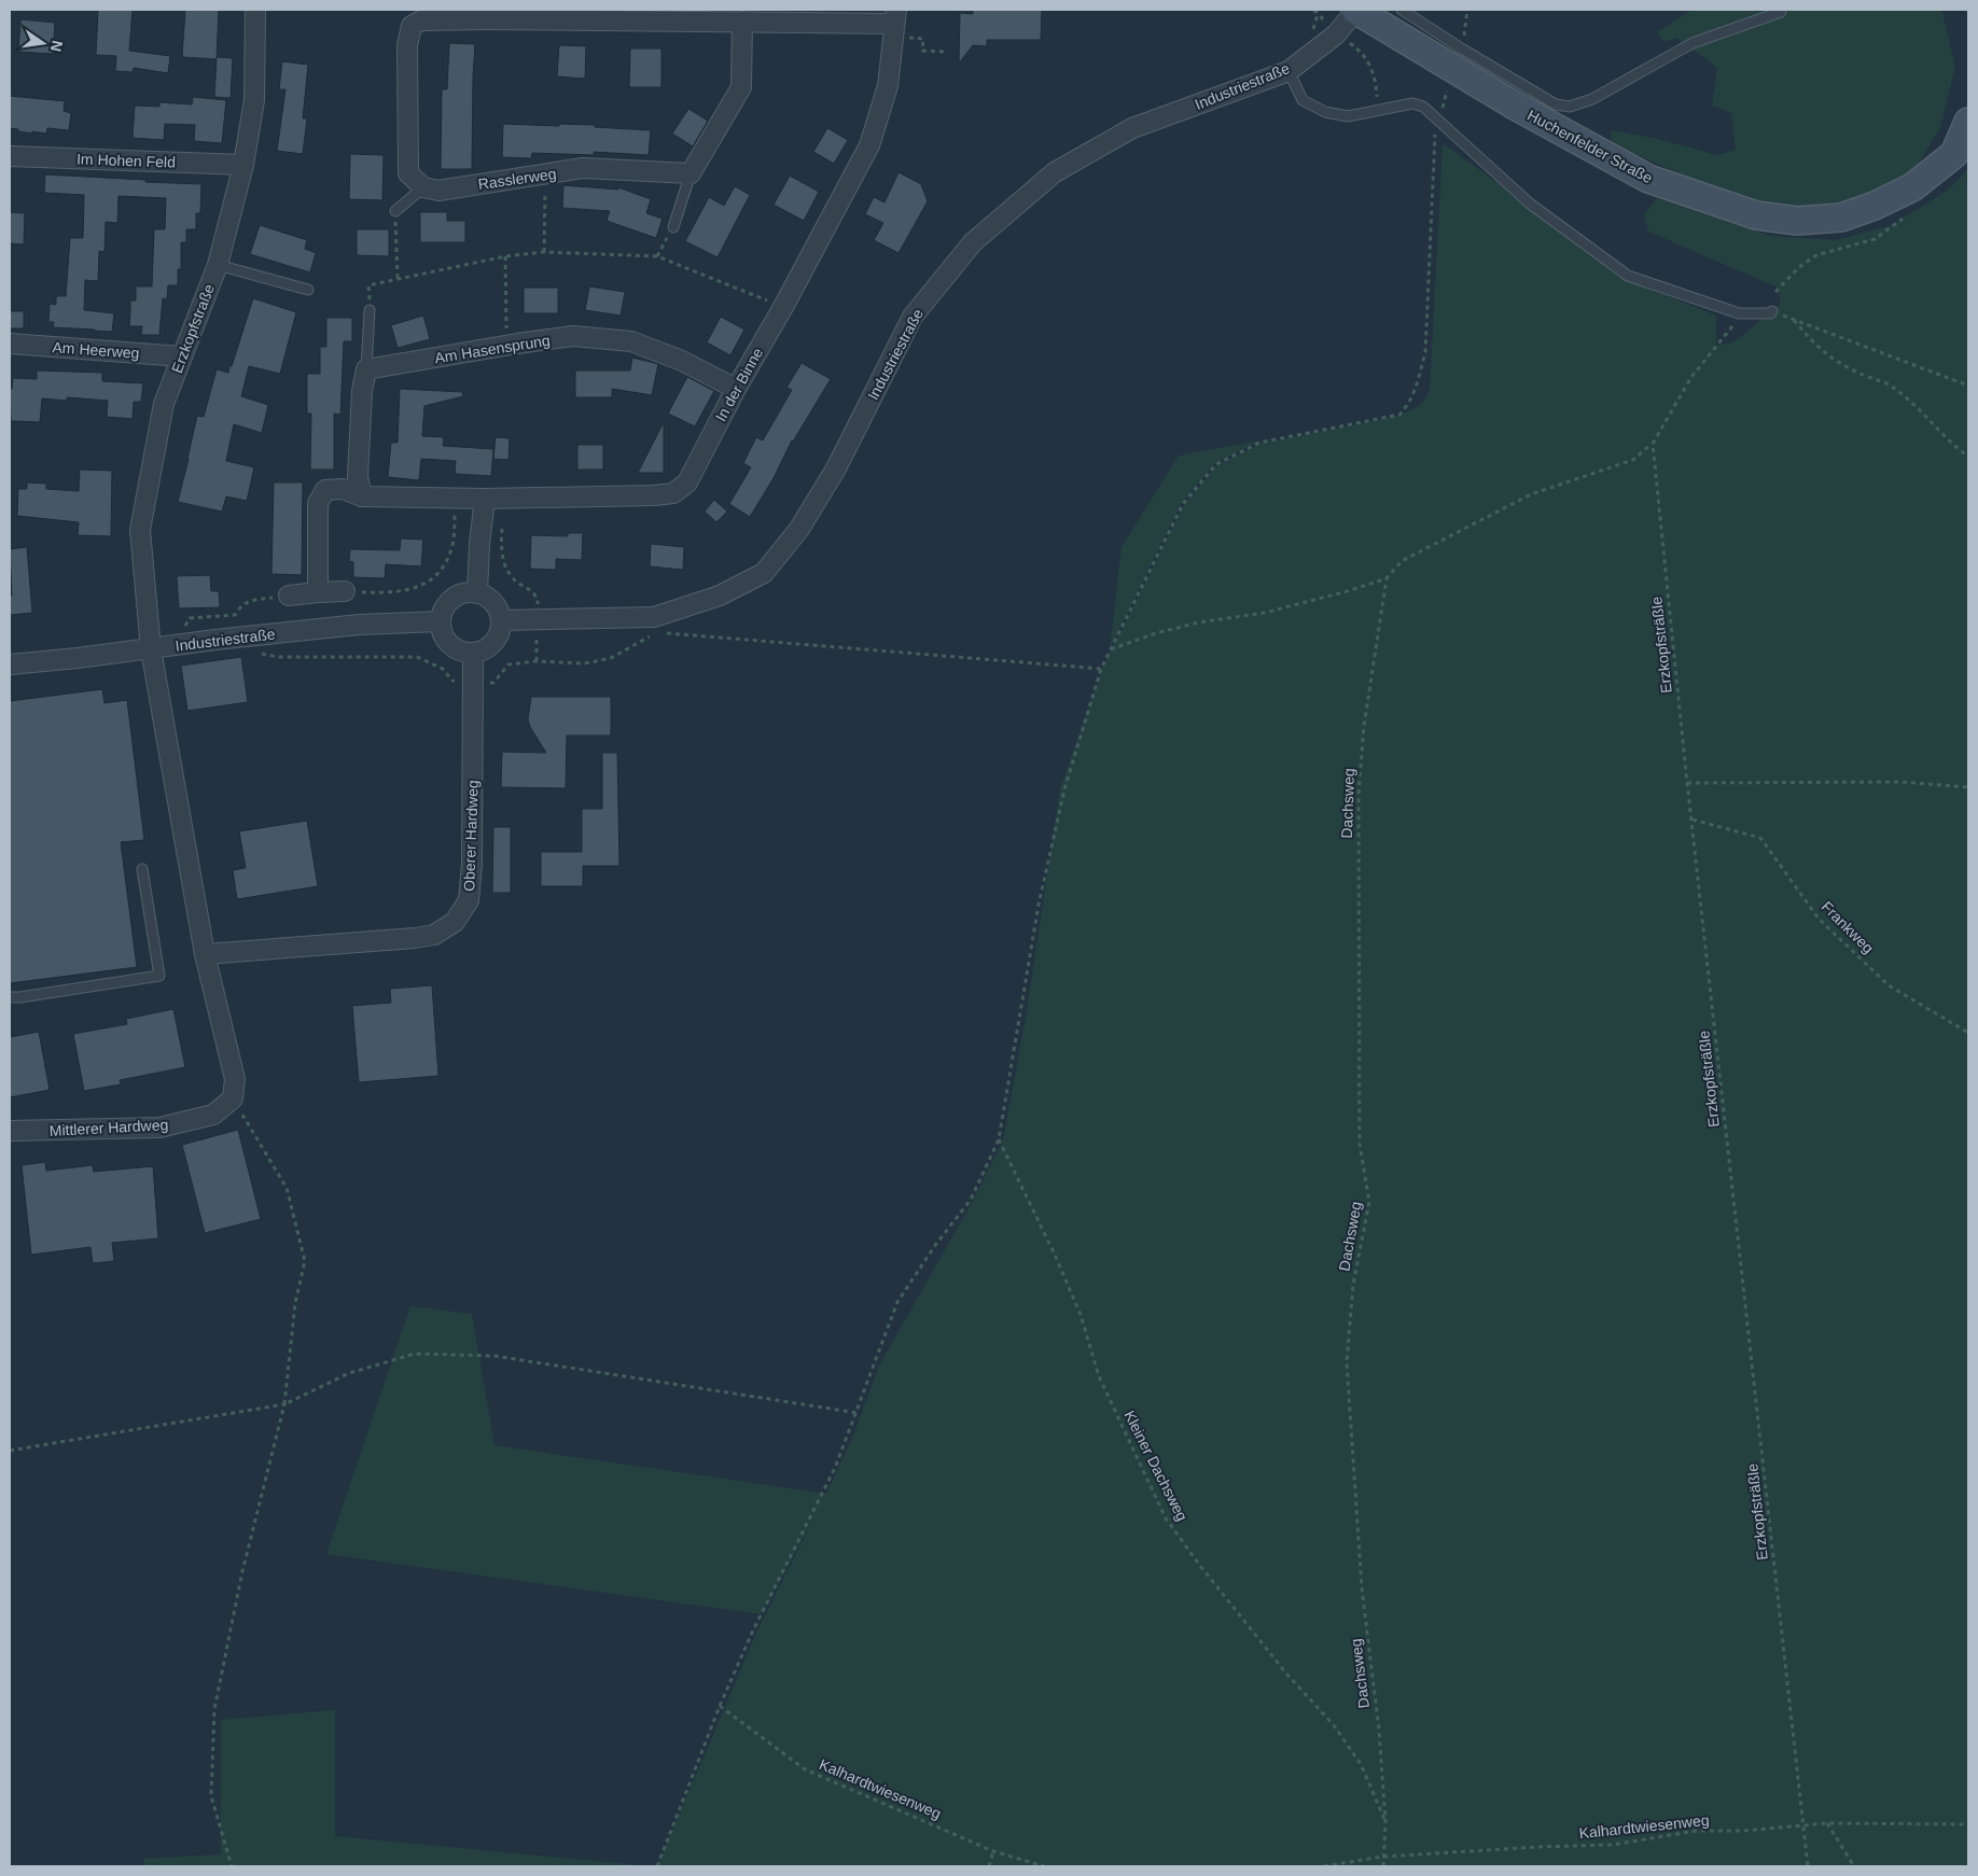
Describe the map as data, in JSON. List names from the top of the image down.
{
  "streets": {
    "main road": ["Huchenfelder Straße"],
    "street": [
      "Industriestraße",
      "Im Hohen Feld",
      "Rasslerweg",
      "Erzkopfstraße",
      "Am Hasensprung",
      "Am Heerweg",
      "In der Binne",
      "Oberer Hardweg",
      "Mittlerer Hardweg"
    ],
    "path": [
      "Erzkopfsträßle",
      "Dachsweg",
      "Frankweg",
      "Kleiner Dachsweg",
      "Kalhardtwiesenweg"
    ]
  },
  "crossings": [
    ["Industriestraße", "Huchenfelder Straße"],
    ["Industriestraße", "Erzkopfstraße"],
    ["Industriestraße", "Oberer Hardweg"],
    ["Im Hohen Feld", "Erzkopfstraße"],
    ["Erzkopfstraße", "Am Heerweg"],
    ["Am Hasensprung", "In der Binne"],
    ["Erzkopfsträßle", "Frankweg"],
    ["Erzkopfsträßle", "Kalhardtwiesenweg"],
    ["Dachsweg", "Kleiner Dachsweg"],
    ["Dachsweg", "Kalhardtwiesenweg"]
  ],
  "north": "right"
}
